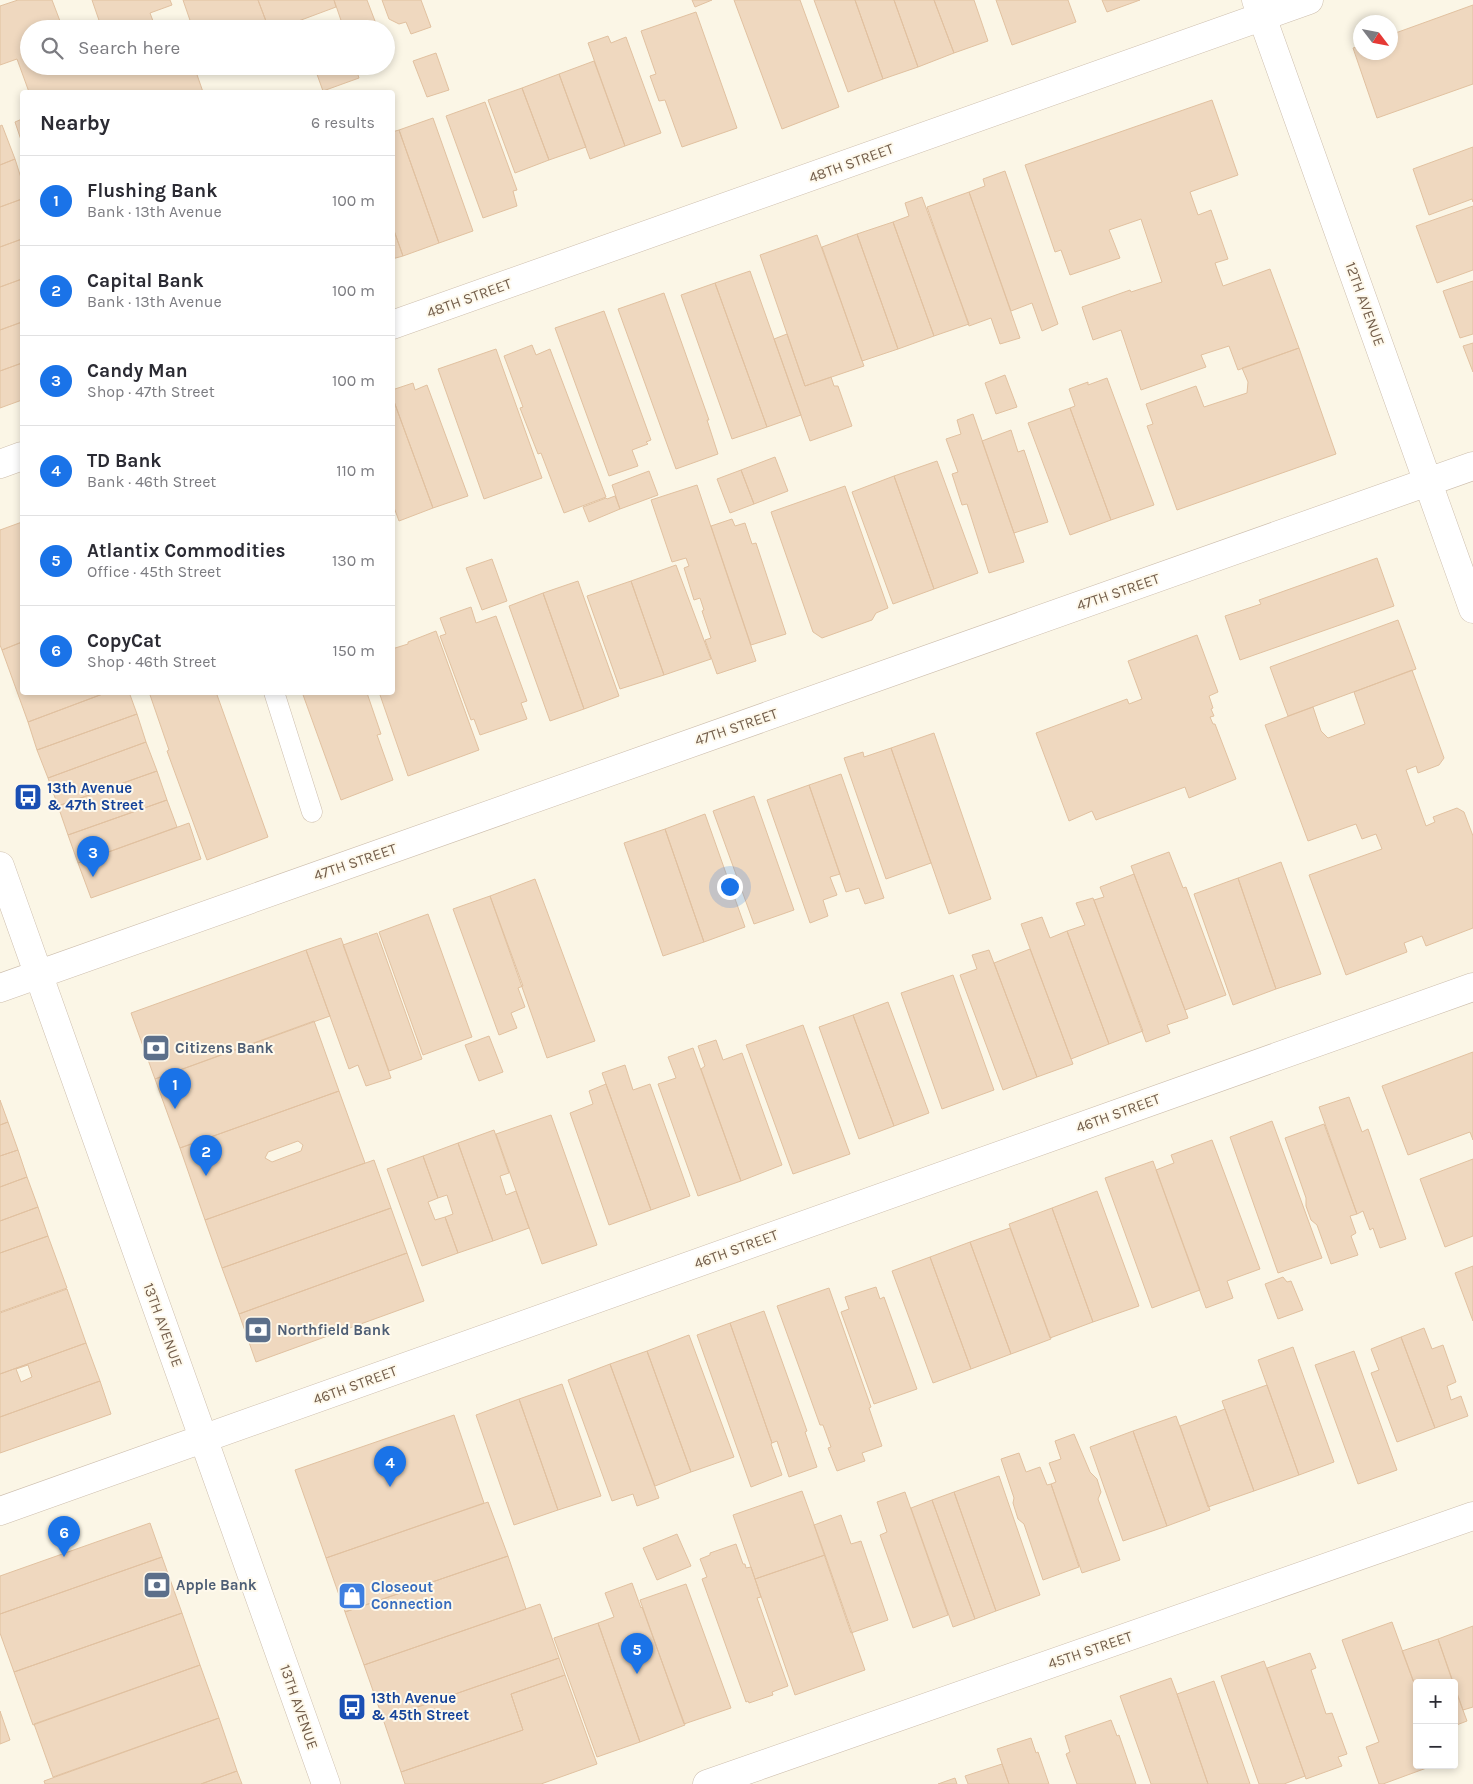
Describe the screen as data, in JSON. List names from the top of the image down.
{
  "streets": {
    "street": [
      "48TH STREET",
      "12TH AVENUE",
      "47TH STREET",
      "46TH STREET",
      "13TH AVENUE",
      "45TH STREET"
    ]
  },
  "crossings": [
    ["48TH STREET", "12TH AVENUE"],
    ["12TH AVENUE", "47TH STREET"],
    ["47TH STREET", "13TH AVENUE"],
    ["46TH STREET", "13TH AVENUE"]
  ],
  "places": {
    "bus stop": ["13th Avenue & 47th Street", "13th Avenue & 45th Street"],
    "bank": ["Citizens Bank", "Northfield Bank", "Apple Bank"],
    "shop": ["Closeout Connection"]
  },
  "north": "bottom right",
  "page": {
    "search": "Search here",
    "heading": ["Nearby", "6 results"],
    "list": [
      {
        "mark": "1",
        "name": "Flushing Bank",
        "note": "Bank · 13th Avenue",
        "value": "100 m"
      },
      {
        "mark": "2",
        "name": "Capital Bank",
        "note": "Bank · 13th Avenue",
        "value": "100 m"
      },
      {
        "mark": "3",
        "name": "Candy Man",
        "note": "Shop · 47th Street",
        "value": "100 m"
      },
      {
        "mark": "4",
        "name": "TD Bank",
        "note": "Bank · 46th Street",
        "value": "110 m"
      },
      {
        "mark": "5",
        "name": "Atlantix Commodities",
        "note": "Office · 45th Street",
        "value": "130 m"
      },
      {
        "mark": "6",
        "name": "CopyCat",
        "note": "Shop · 46th Street",
        "value": "150 m"
      }
    ],
    "pins": [
      "3",
      "1",
      "2",
      "4",
      "6",
      "5"
    ],
    "map_buttons": ["+", "−"]
  }
}
